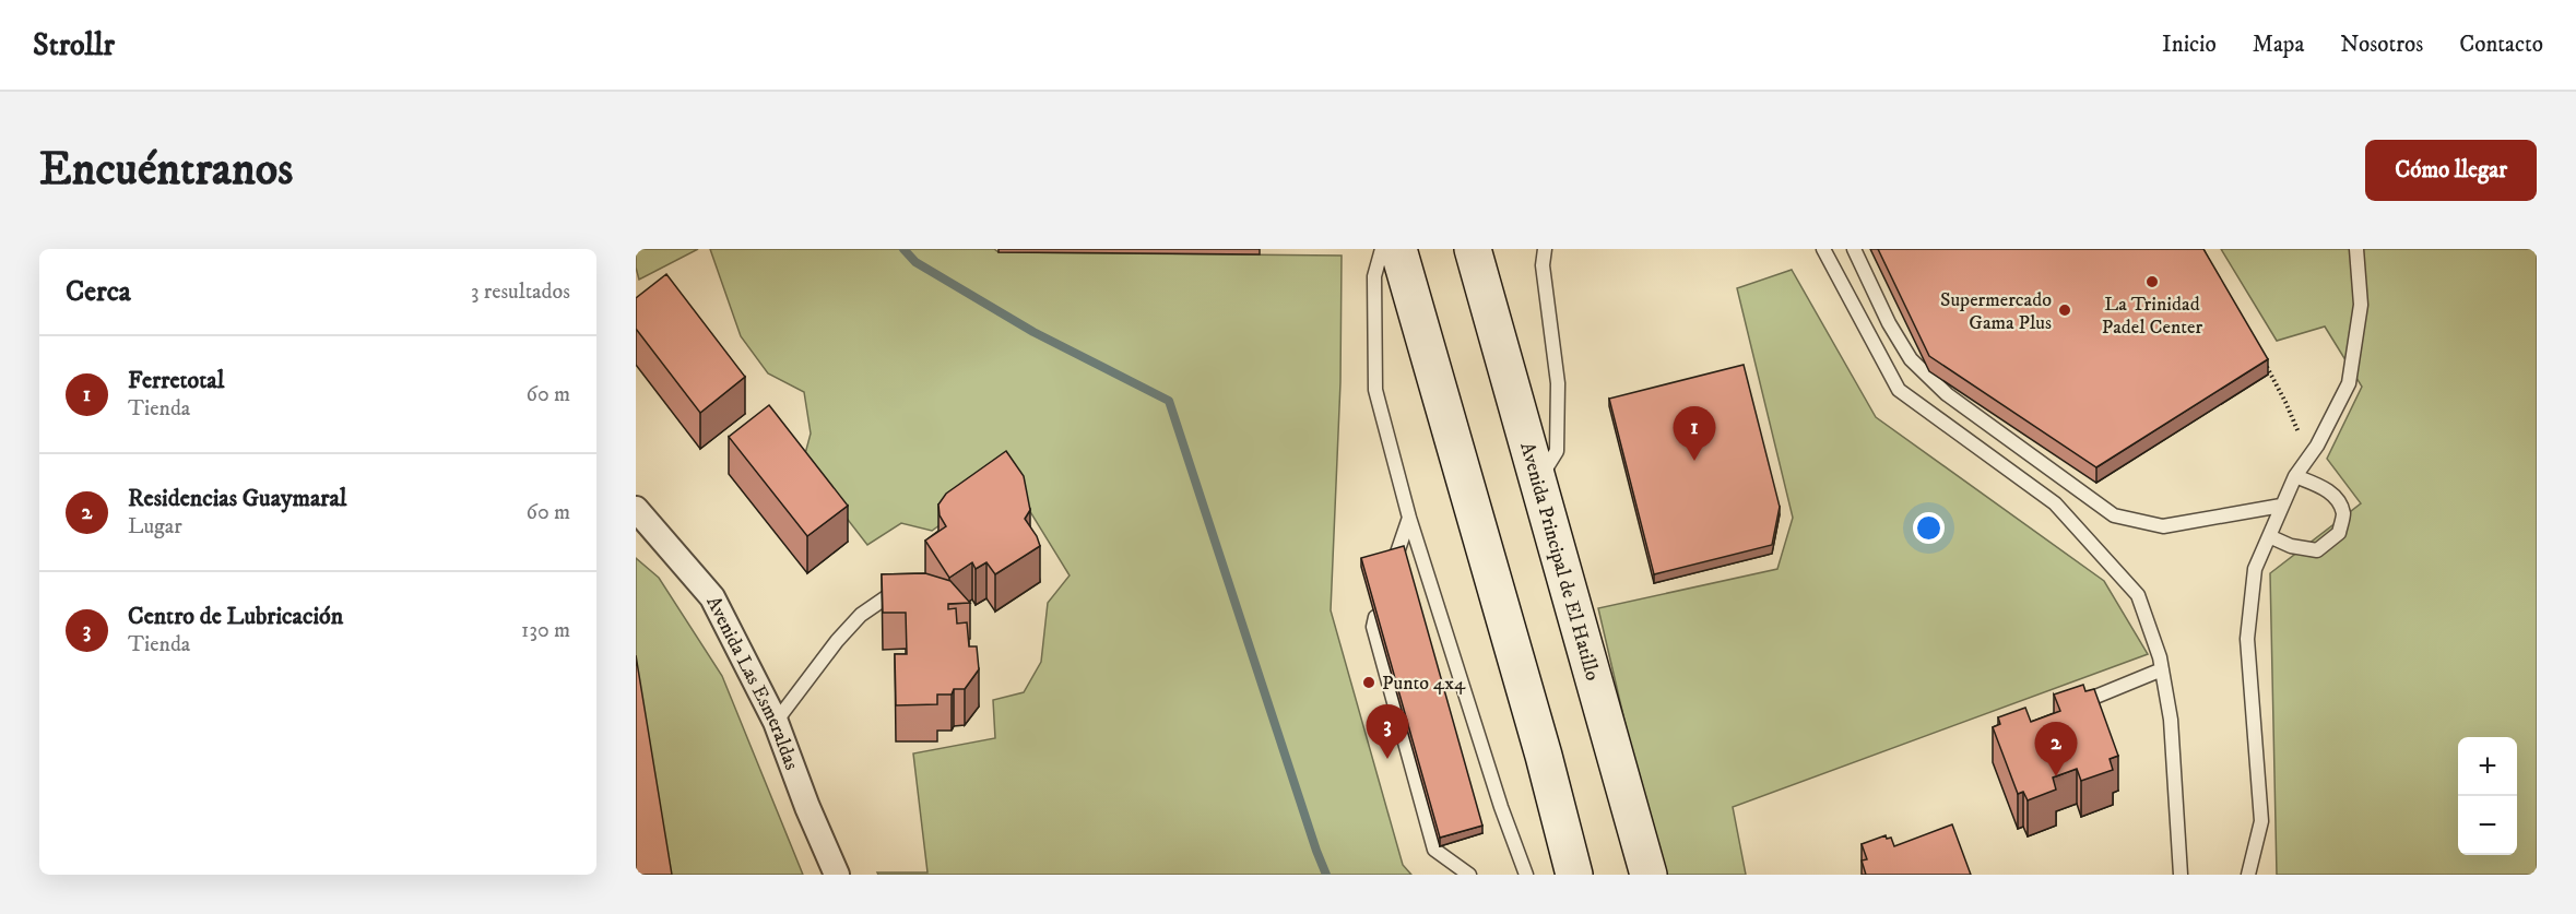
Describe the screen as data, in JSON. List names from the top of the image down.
{
  "streets": {
    "main road": ["Avenida Principal de El Hatillo"],
    "street": ["Avenida Las Esmeraldas"]
  },
  "places": ["La Trinidad Padel Center", "Supermercado Gama Plus", "Punto 4x4"],
  "page": {
    "header": "Strollr",
    "nav": [
      "Inicio",
      "Mapa",
      "Nosotros",
      "Contacto"
    ],
    "buttons": "Cómo llegar",
    "title": "Encuéntranos",
    "heading": ["Cerca", "3 resultados"],
    "list": [
      {
        "mark": "1",
        "name": "Ferretotal",
        "note": "Tienda",
        "value": "60 m"
      },
      {
        "mark": "2",
        "name": "Residencias Guaymaral",
        "note": "Lugar",
        "value": "60 m"
      },
      {
        "mark": "3",
        "name": "Centro de Lubricación",
        "note": "Tienda",
        "value": "130 m"
      }
    ],
    "pins": ["1", "3", "2"],
    "map_buttons": ["+", "−"]
  }
}
